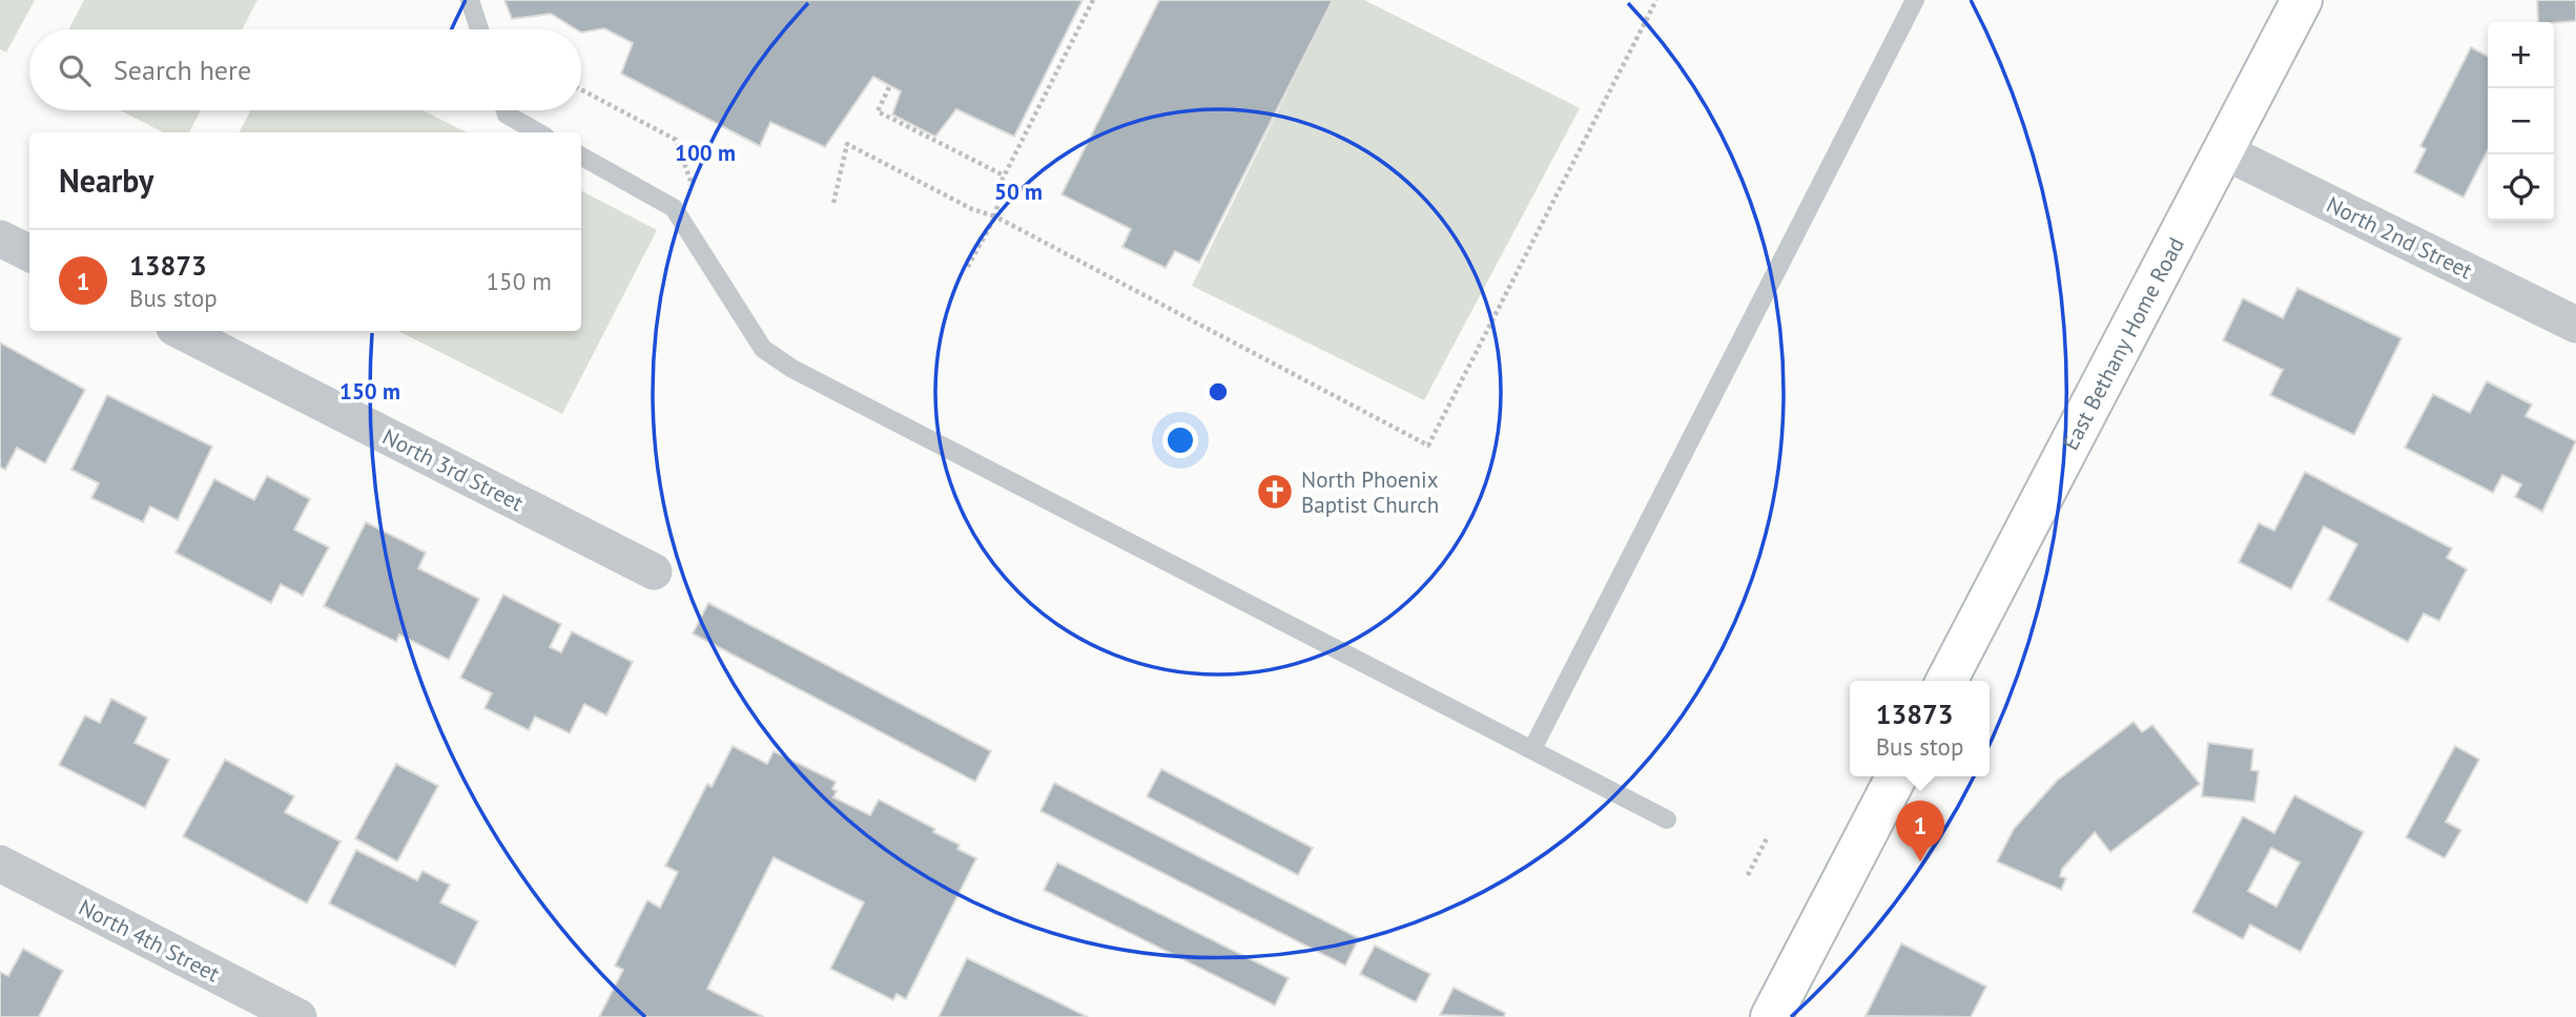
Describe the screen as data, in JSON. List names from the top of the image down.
{
  "streets": {
    "main road": ["East Bethany Home Road"],
    "street": ["North 2nd Street", "North 3rd Street", "North 4th Street"]
  },
  "crossings": [
    ["North 2nd Street", "East Bethany Home Road"]
  ],
  "places": {
    "church": ["North Phoenix Baptist Church"]
  },
  "page": {
    "map_buttons": ["+", "−"],
    "search": "Search here",
    "heading": "Nearby",
    "list": [
      {
        "mark": "1",
        "name": "13873",
        "note": "Bus stop",
        "value": "150 m"
      }
    ],
    "popup": ["13873", "Bus stop"],
    "pins": "1"
  },
  "rings": ["100 m", "50 m", "150 m"]
}
